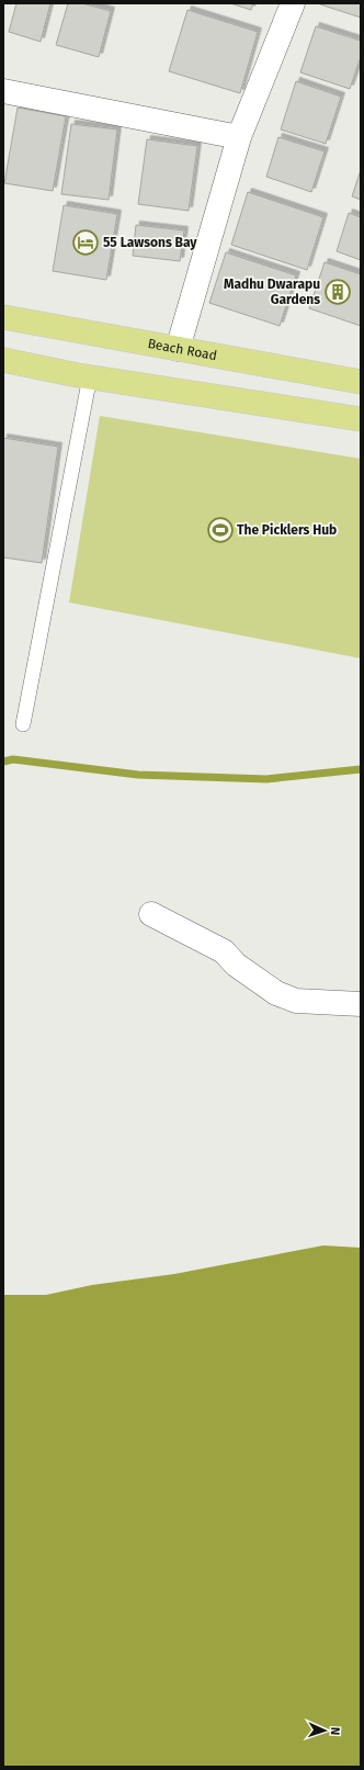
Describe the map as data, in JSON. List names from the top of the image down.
{
  "streets": {
    "main road": ["Beach Road"]
  },
  "places": {
    "hotel": ["55 Lawsons Bay"],
    "building": ["Madhu Dwarapu Gardens"],
    "sports": ["The Picklers Hub"]
  },
  "north": "right"
}
